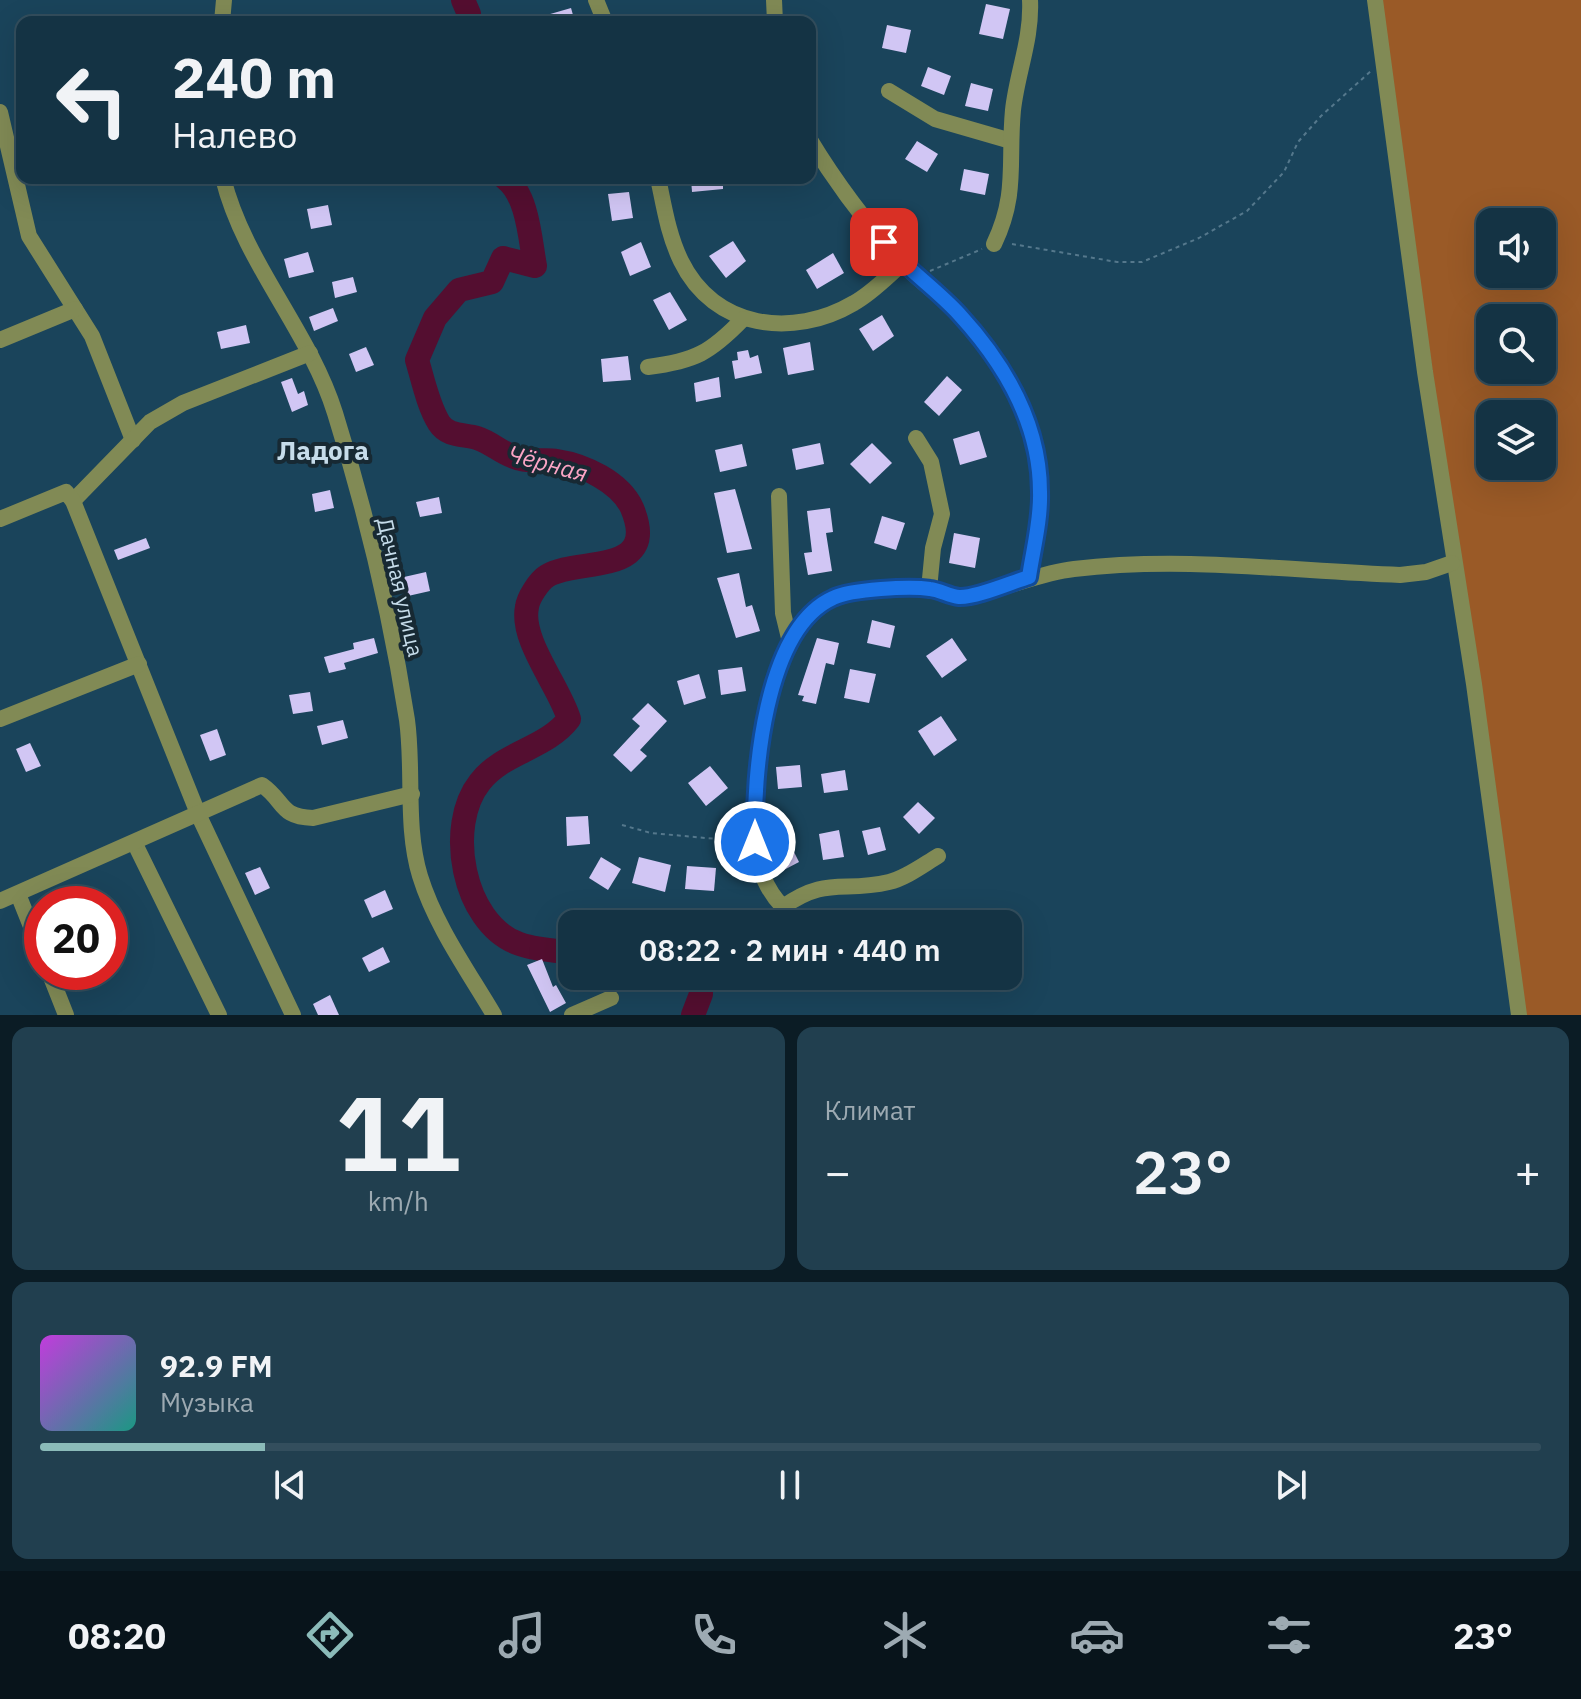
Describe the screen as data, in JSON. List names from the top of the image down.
{
  "streets": {
    "street": ["Дачная улица"]
  },
  "districts": ["Ладога"],
  "water": ["Чёрная"],
  "page": {
    "turn": ["240 m", "Налево"],
    "limit": "20",
    "trip": "08:22 · 2 мин · 440 m",
    "tile": [
      ["11", "km/h"],
      "Климат"
    ],
    "heat": ["−", "23°", "+"],
    "song": ["92.9 FM", "Музыка"],
    "tabs": ["08:20", "23°"]
  }
}
